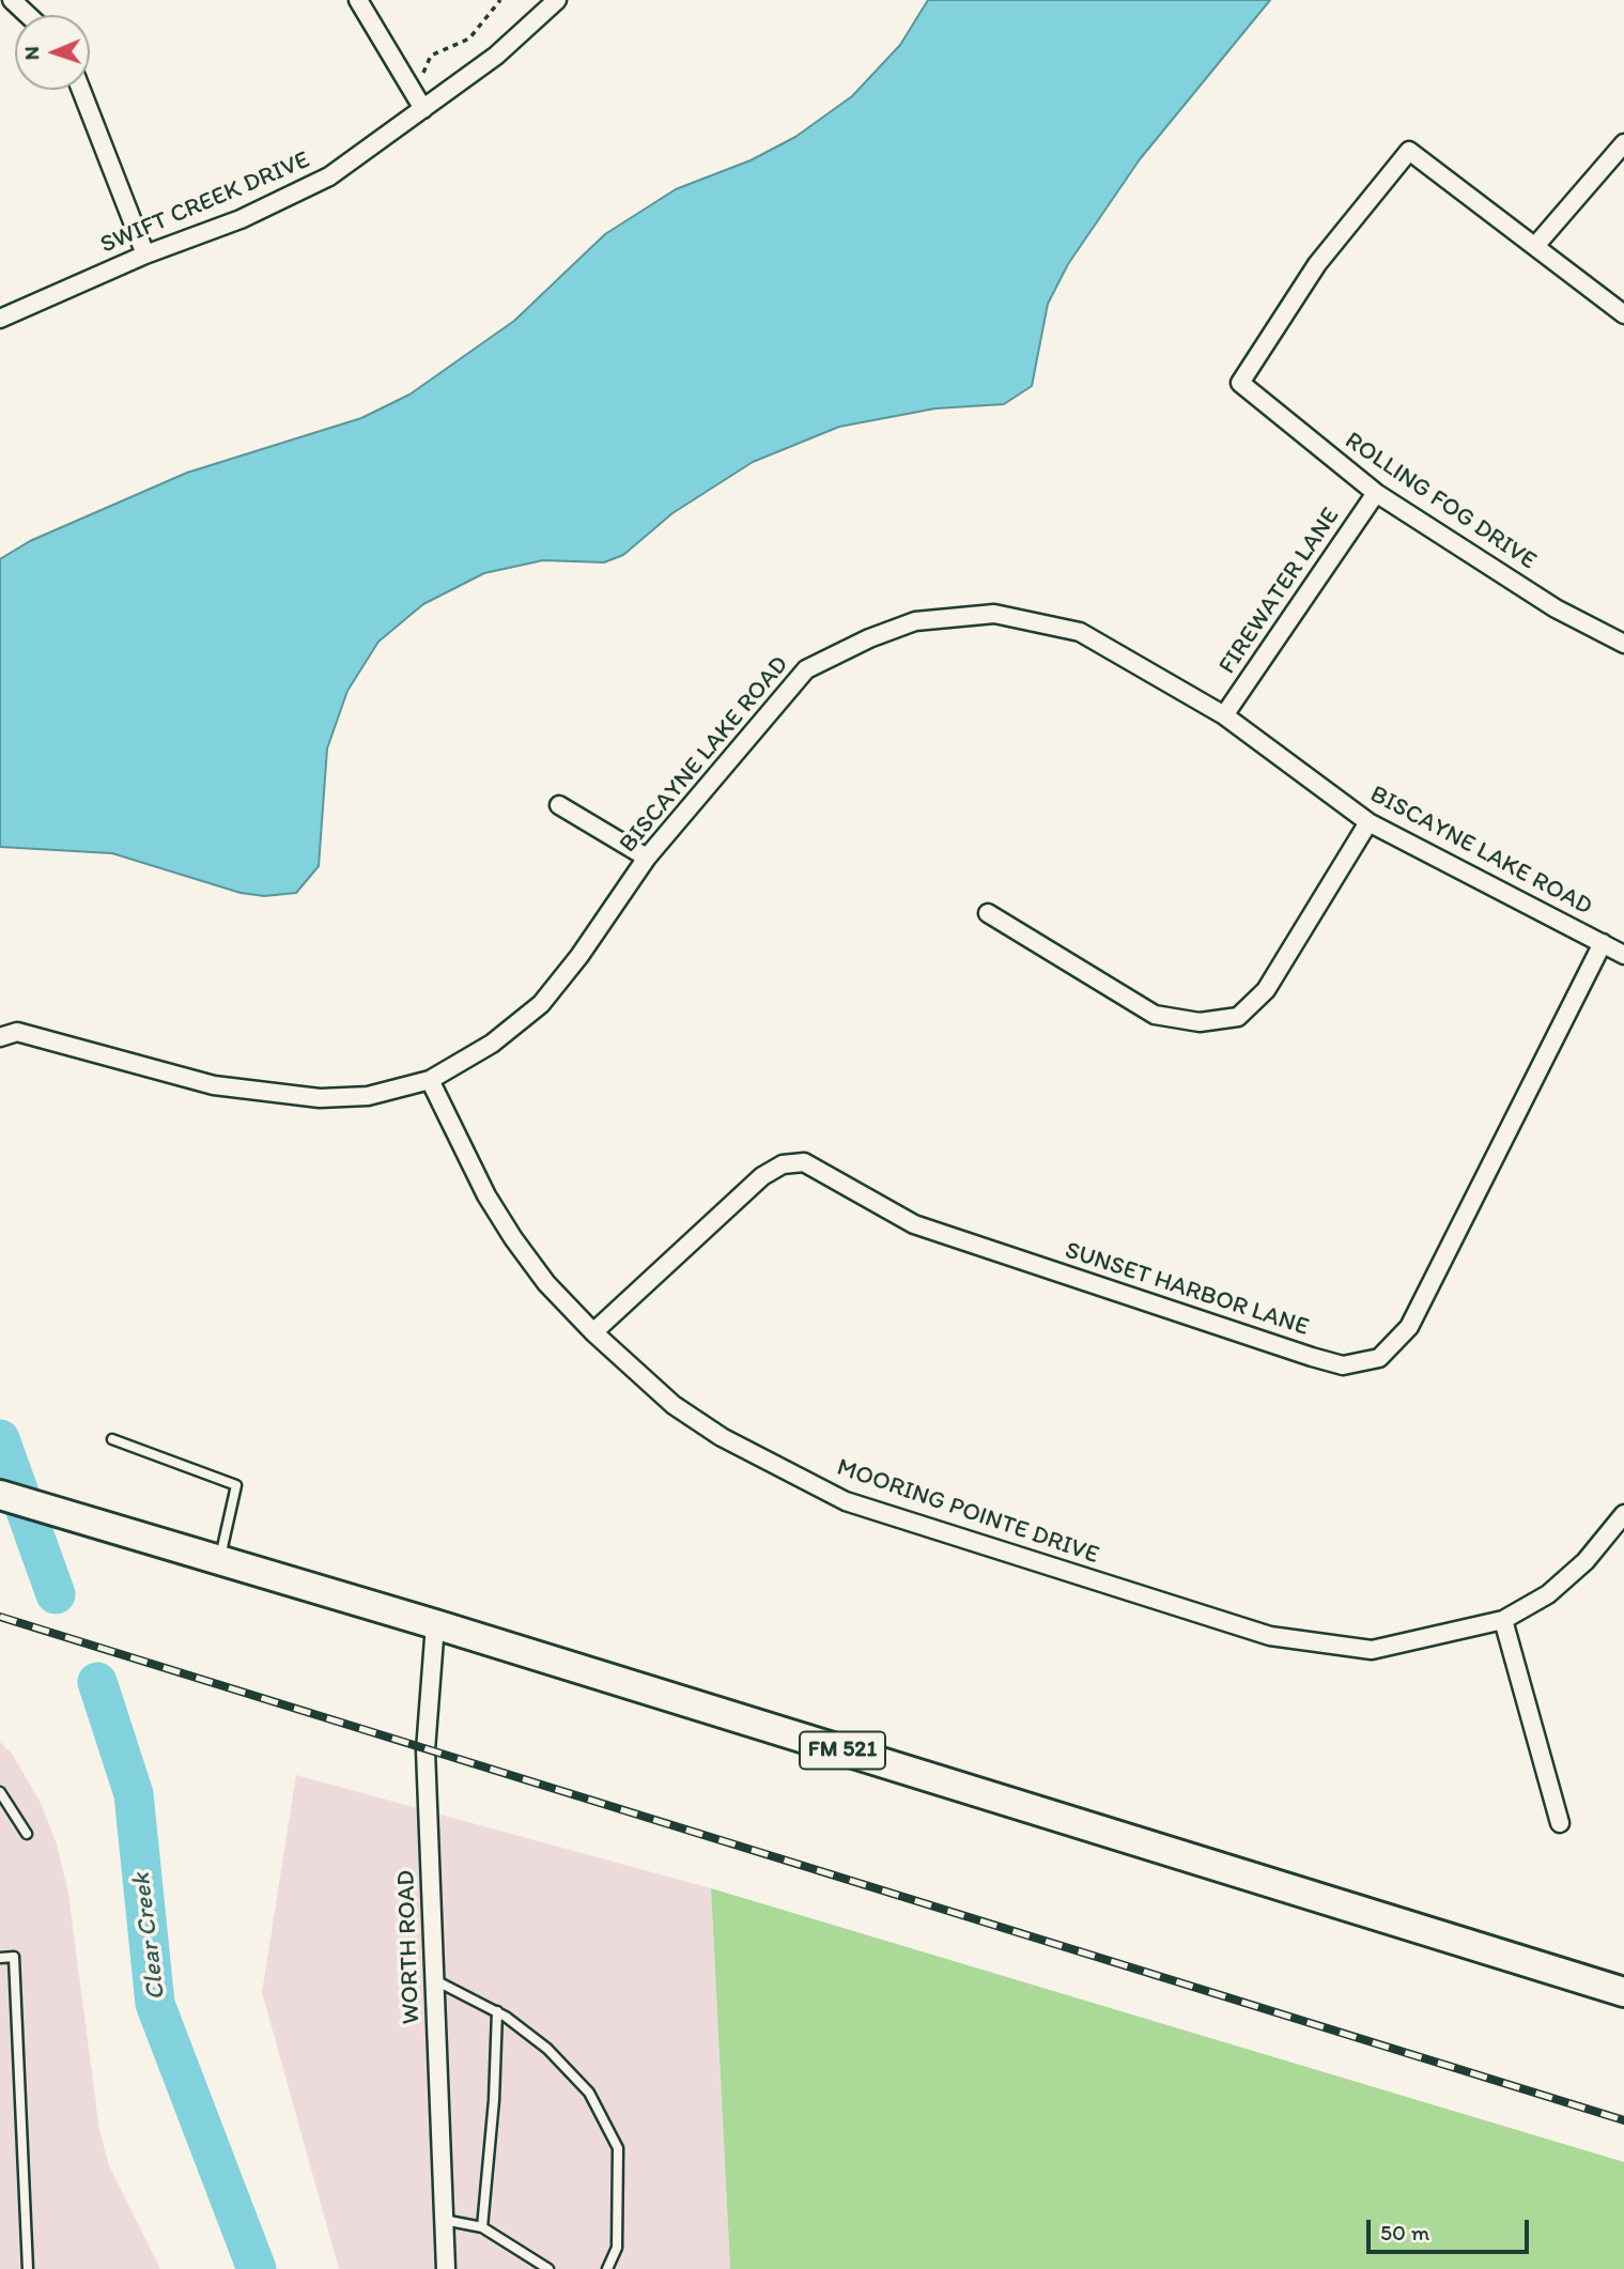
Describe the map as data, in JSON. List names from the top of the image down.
{
  "streets": {
    "main road": ["FM 521"],
    "street": [
      "SWIFT CREEK DRIVE",
      "ROLLING FOG DRIVE",
      "FIREWATER LANE",
      "BISCAYNE LAKE ROAD",
      "SUNSET HARBOR LANE",
      "MOORING POINTE DRIVE",
      "WORTH ROAD"
    ]
  },
  "crossings": [
    ["ROLLING FOG DRIVE", "FIREWATER LANE"],
    ["FIREWATER LANE", "BISCAYNE LAKE ROAD"],
    ["BISCAYNE LAKE ROAD", "SUNSET HARBOR LANE"],
    ["BISCAYNE LAKE ROAD", "MOORING POINTE DRIVE"],
    ["SUNSET HARBOR LANE", "MOORING POINTE DRIVE"],
    ["FM 521", "WORTH ROAD"]
  ],
  "water": ["Clear Creek"],
  "scale_bar": "50 m",
  "north": "left"
}
